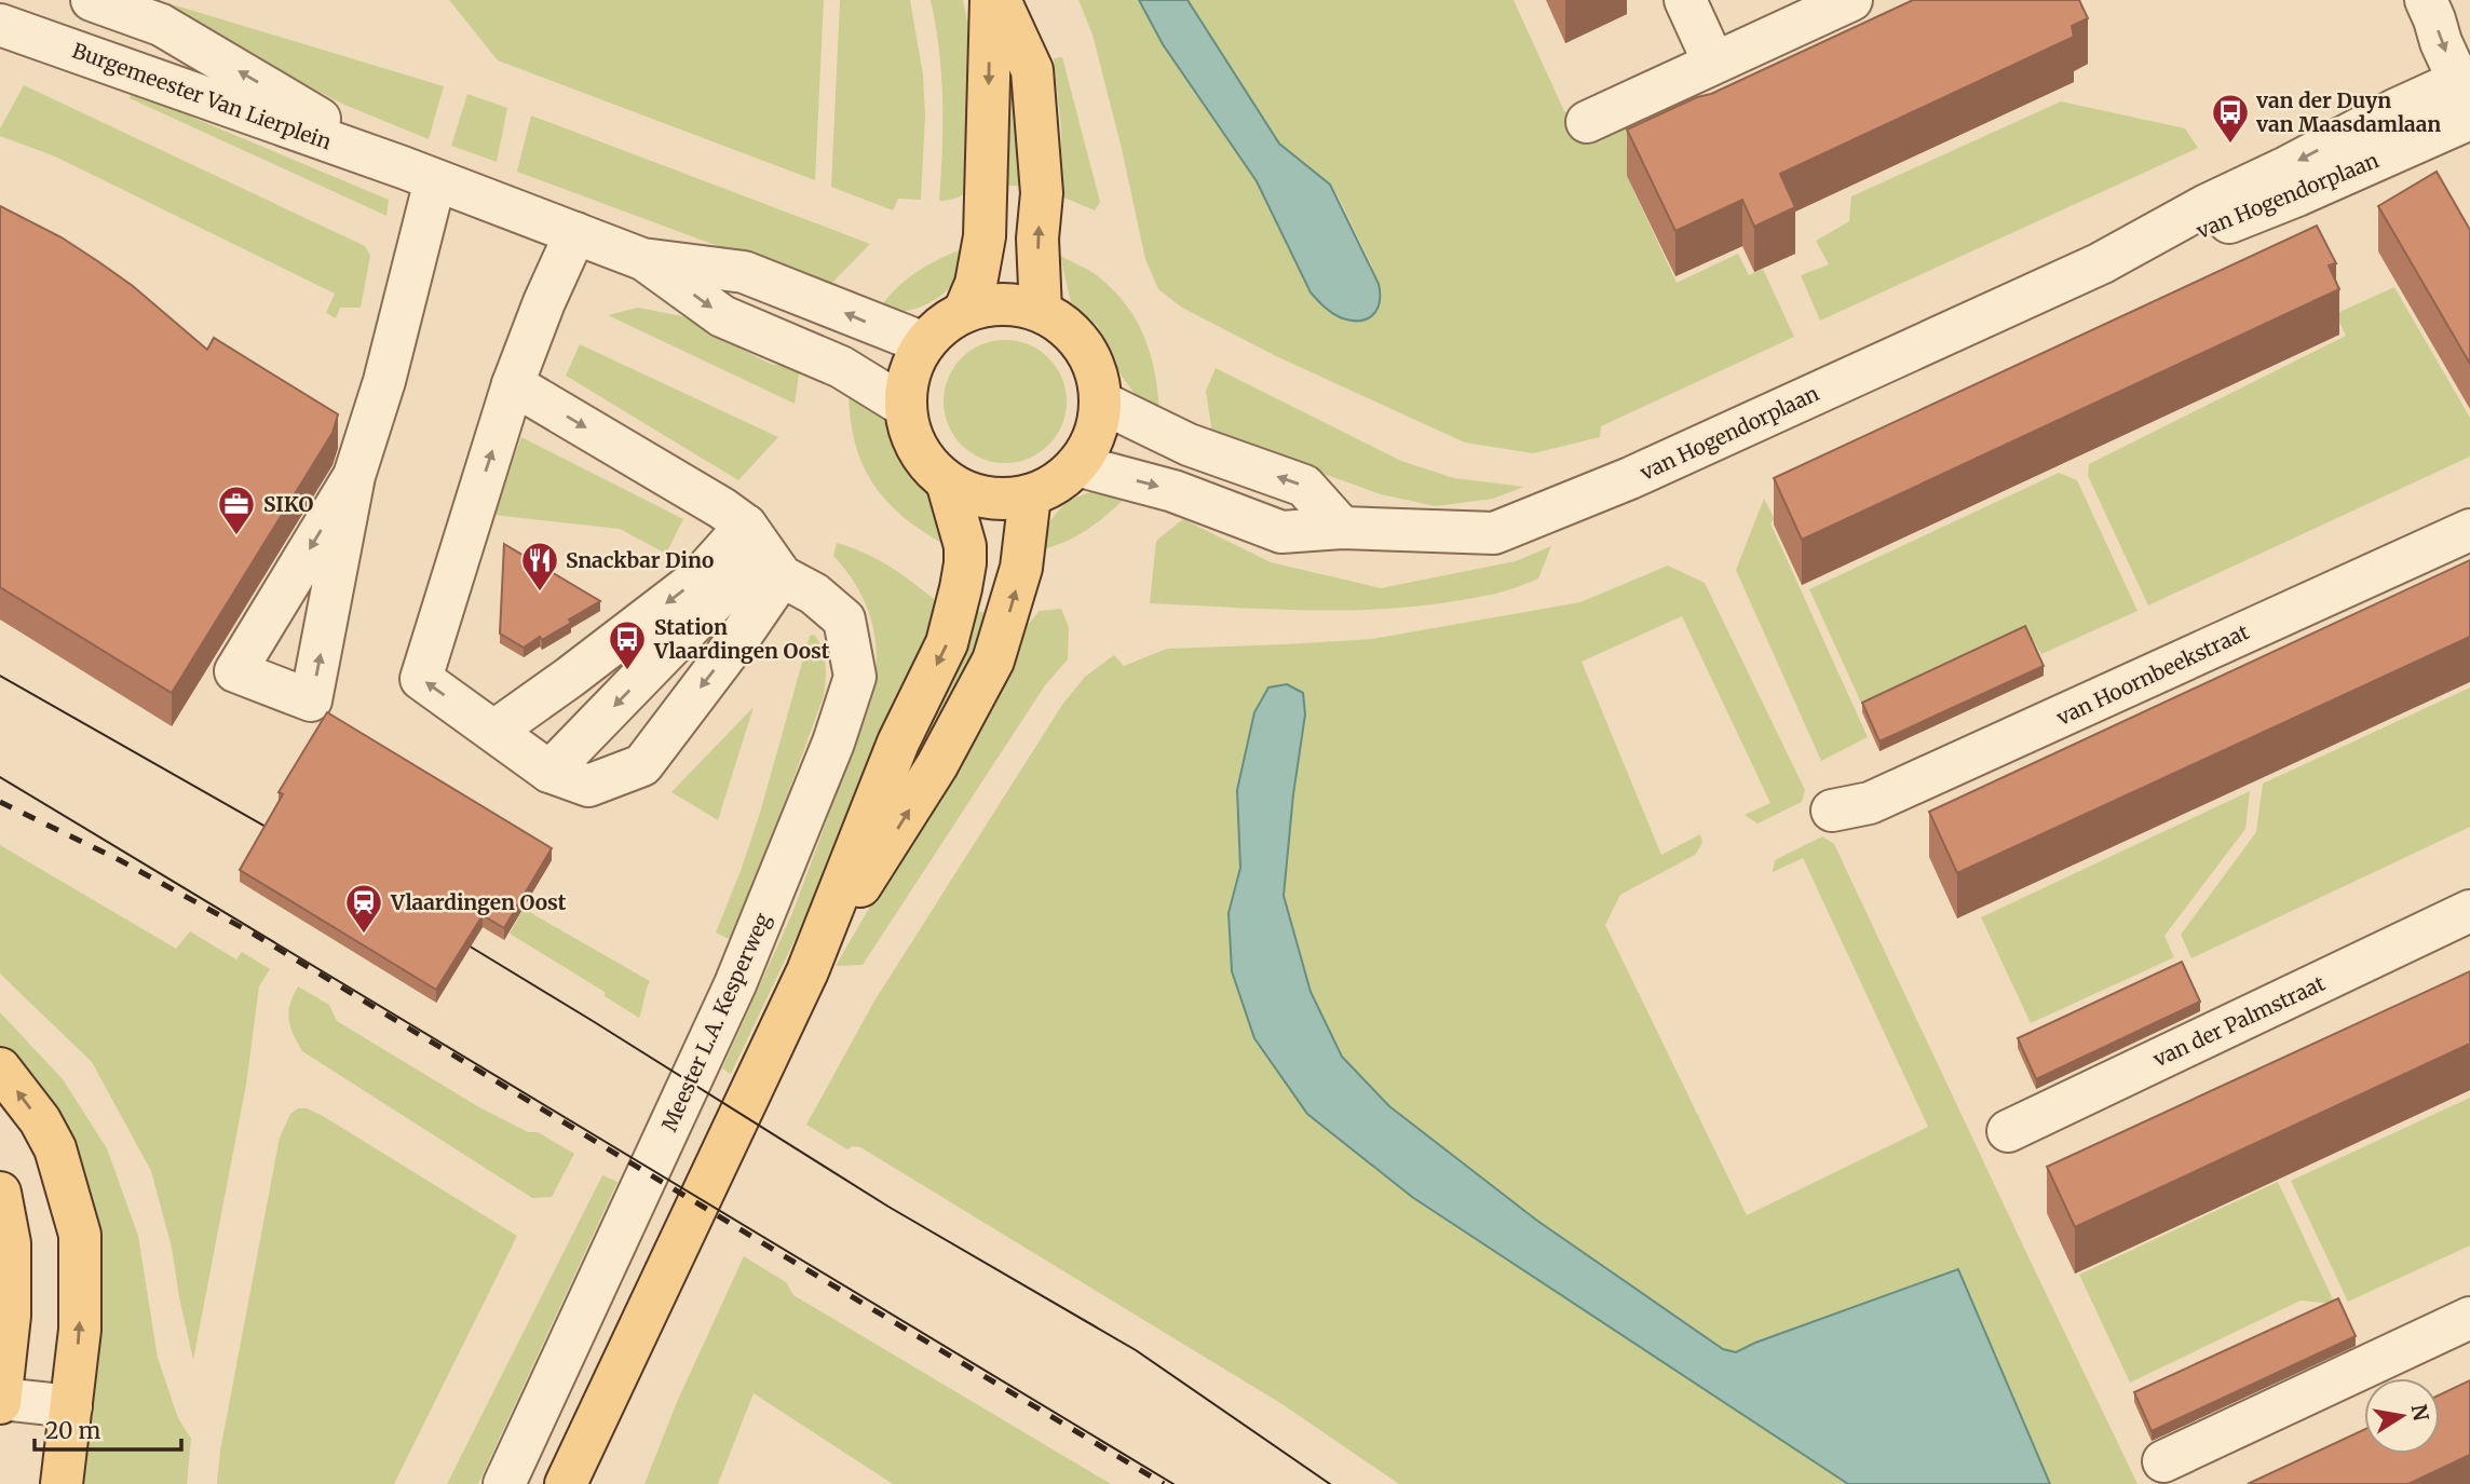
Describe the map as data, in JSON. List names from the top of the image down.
{
  "streets": {
    "street": [
      "Burgemeester Van Lierplein",
      "van Hogendorplaan",
      "van Hoornbeekstraat",
      "van der Palmstraat",
      "Meester L.A. Kesperweg"
    ]
  },
  "crossings": [
    ["Burgemeester Van Lierplein", "van Hogendorplaan"]
  ],
  "places": {
    "bus stop": ["van der Duyn van Maasdamlaan", "Station Vlaardingen Oost"],
    "office": ["SIKO"],
    "restaurant": ["Snackbar Dino"],
    "station": ["Vlaardingen Oost"]
  },
  "scale_bar": "20 m",
  "north": "right"
}
